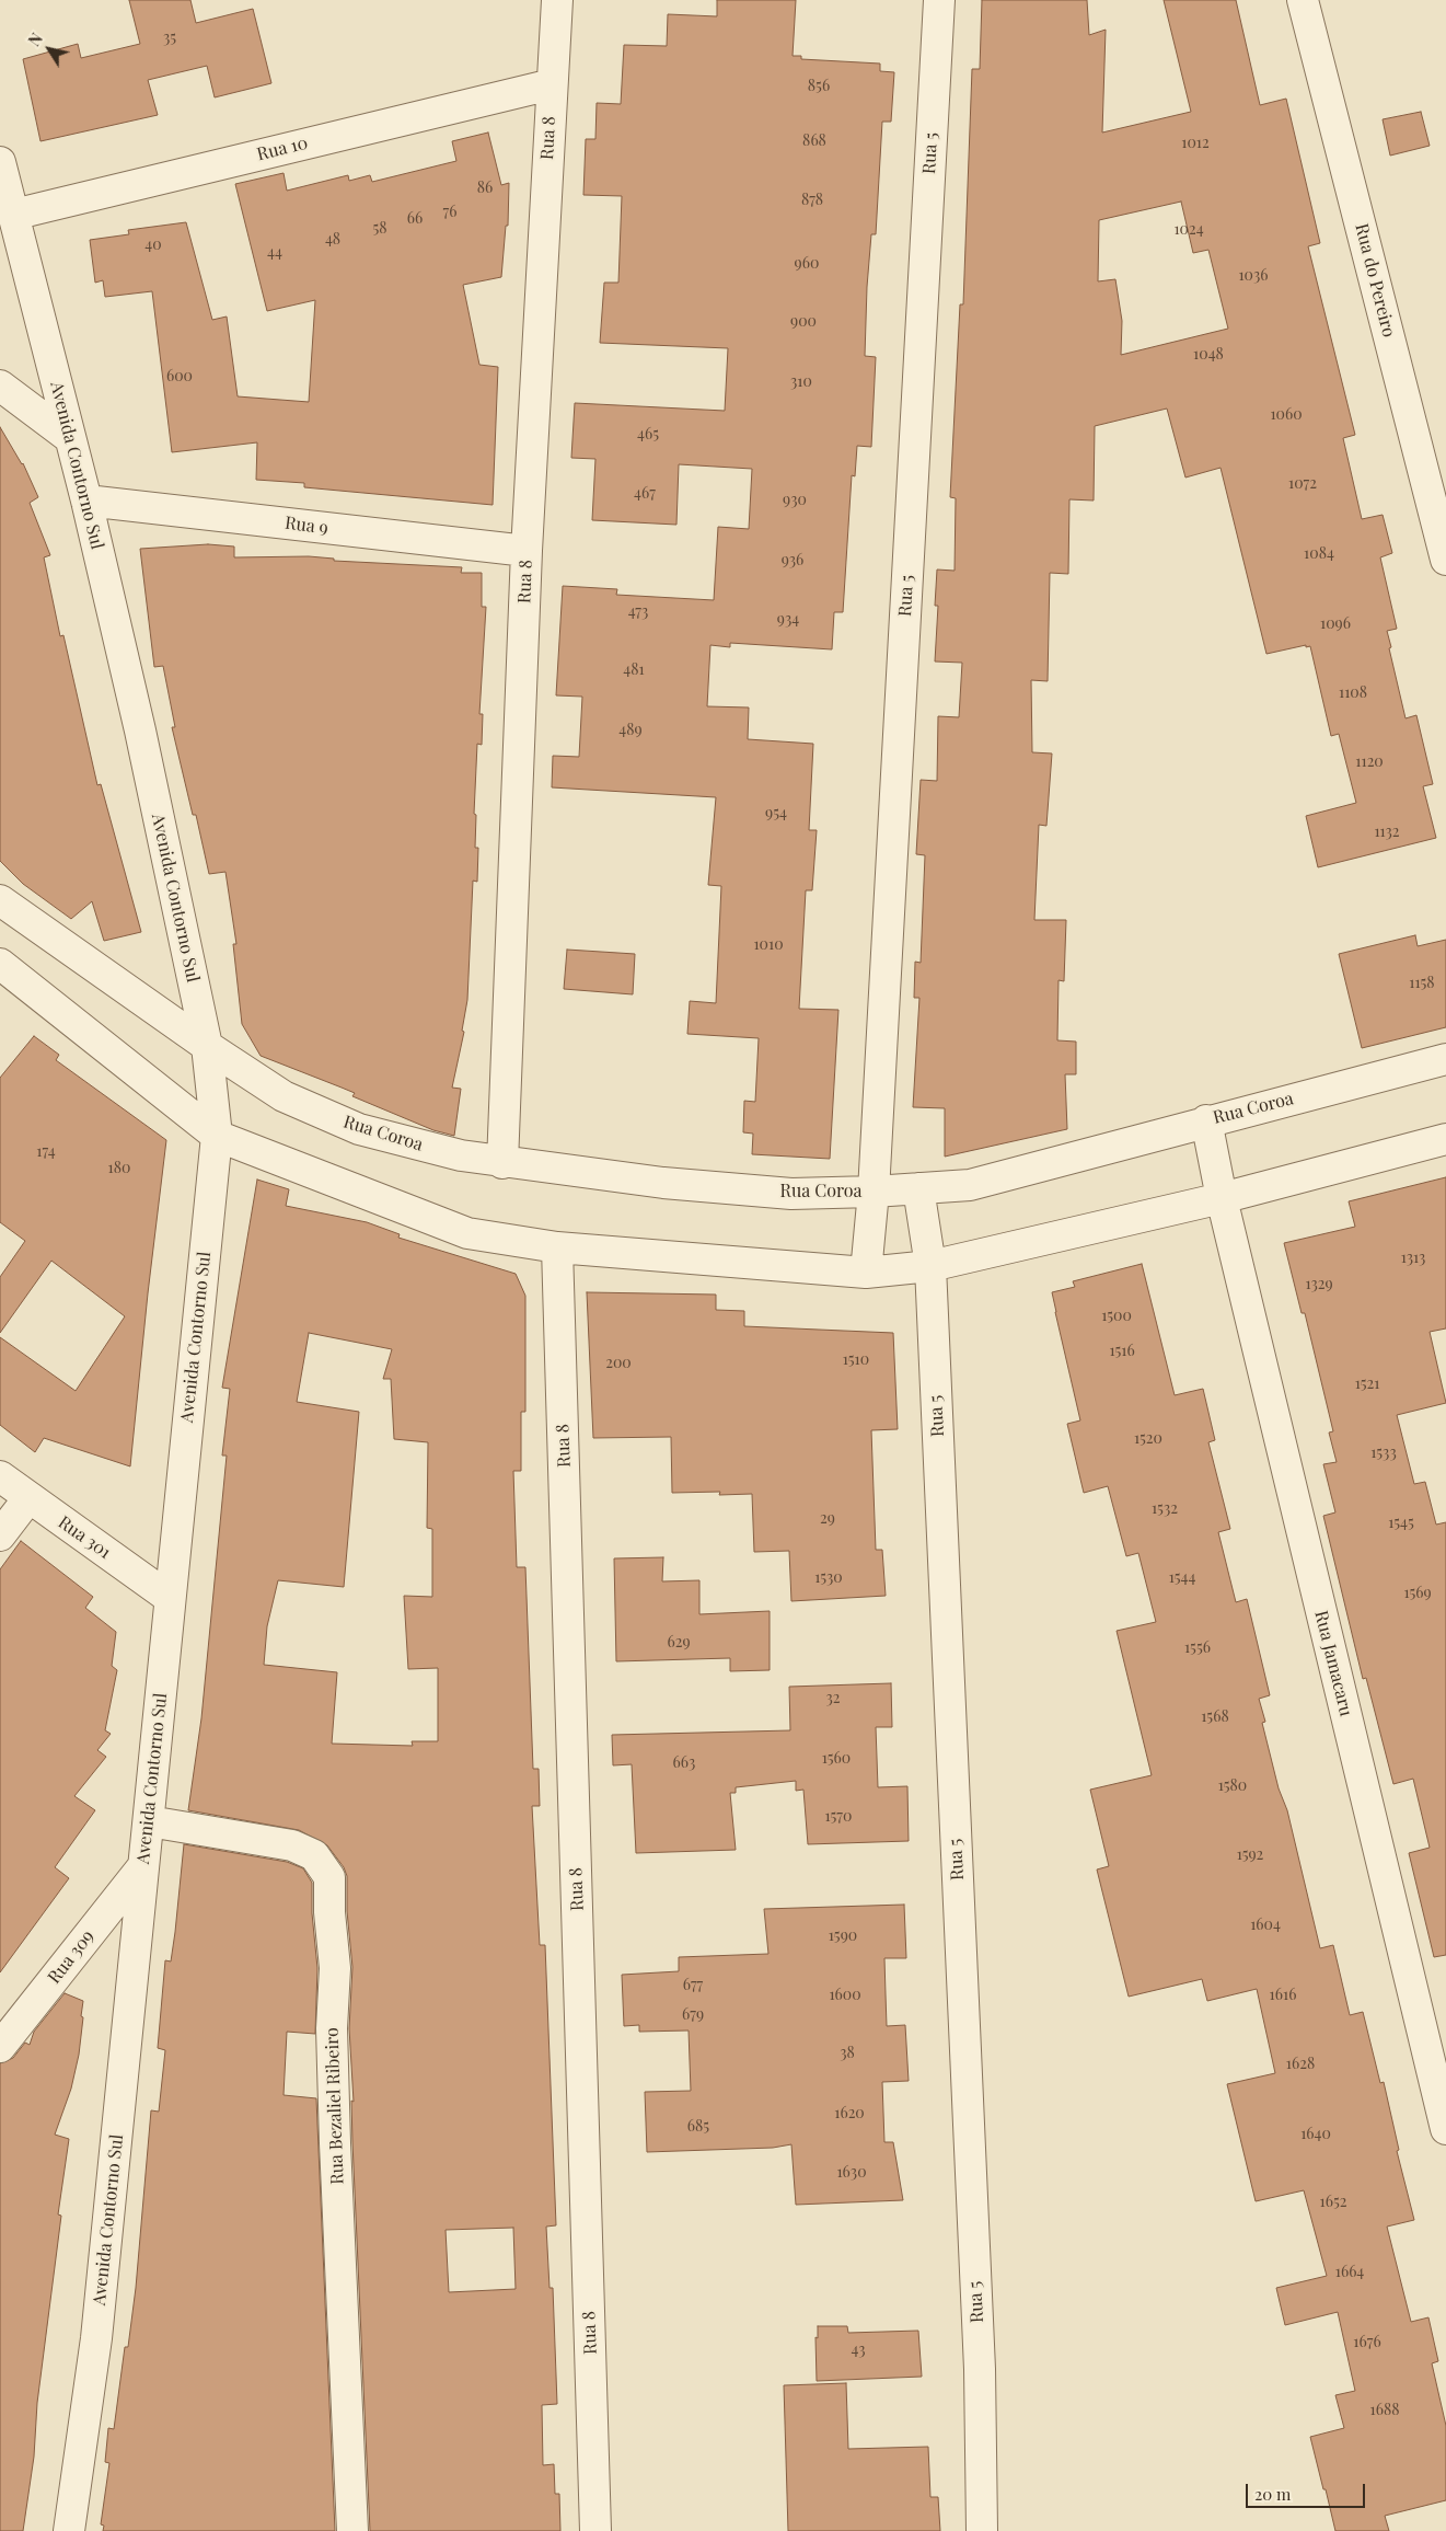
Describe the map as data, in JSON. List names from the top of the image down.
{
  "streets": {
    "street": [
      "Rua 8",
      "Rua 10",
      "Rua 5",
      "Rua do Pereiro",
      "Avenida Contorno Sul",
      "Rua 9",
      "Rua Coroa",
      "Rua 301",
      "Rua Jamacaru",
      "Rua 309",
      "Rua Bezaliel Ribeiro"
    ]
  },
  "crossings": [
    ["Rua 8", "Rua 10"],
    ["Rua 8", "Rua 9"],
    ["Rua 8", "Rua Coroa"],
    ["Rua 10", "Avenida Contorno Sul"],
    ["Rua 5", "Rua Coroa"],
    ["Avenida Contorno Sul", "Rua 9"],
    ["Avenida Contorno Sul", "Rua Coroa"],
    ["Avenida Contorno Sul", "Rua 301"],
    ["Avenida Contorno Sul", "Rua 309"],
    ["Avenida Contorno Sul", "Rua Bezaliel Ribeiro"],
    ["Rua Coroa", "Rua Jamacaru"]
  ],
  "house_numbers": [
    "35",
    "856",
    "868",
    "1012",
    "86",
    "878",
    "76",
    "66",
    "58",
    "1024",
    "48",
    "40",
    "44",
    "960",
    "1036",
    "900",
    "1048",
    "600",
    "310",
    "1060",
    "465",
    "1072",
    "467",
    "930",
    "1084",
    "936",
    "473",
    "934",
    "1096",
    "481",
    "1108",
    "489",
    "1120",
    "954",
    "1132",
    "1010",
    "1158",
    "174",
    "180",
    "1313",
    "1329",
    "1500",
    "1516",
    "1510",
    "200",
    "1521",
    "1520",
    "1533",
    "1532",
    "29",
    "1545",
    "1530",
    "1544",
    "1569",
    "629",
    "1556",
    "32",
    "1568",
    "1560",
    "663",
    "1580",
    "1570",
    "1592",
    "1604",
    "1590",
    "677",
    "1600",
    "1616",
    "679",
    "38",
    "1628",
    "1620",
    "685",
    "1640",
    "1630",
    "1652",
    "1664",
    "1676",
    "43",
    "1688"
  ],
  "scale_bar": "20 m",
  "north": "top left"
}
